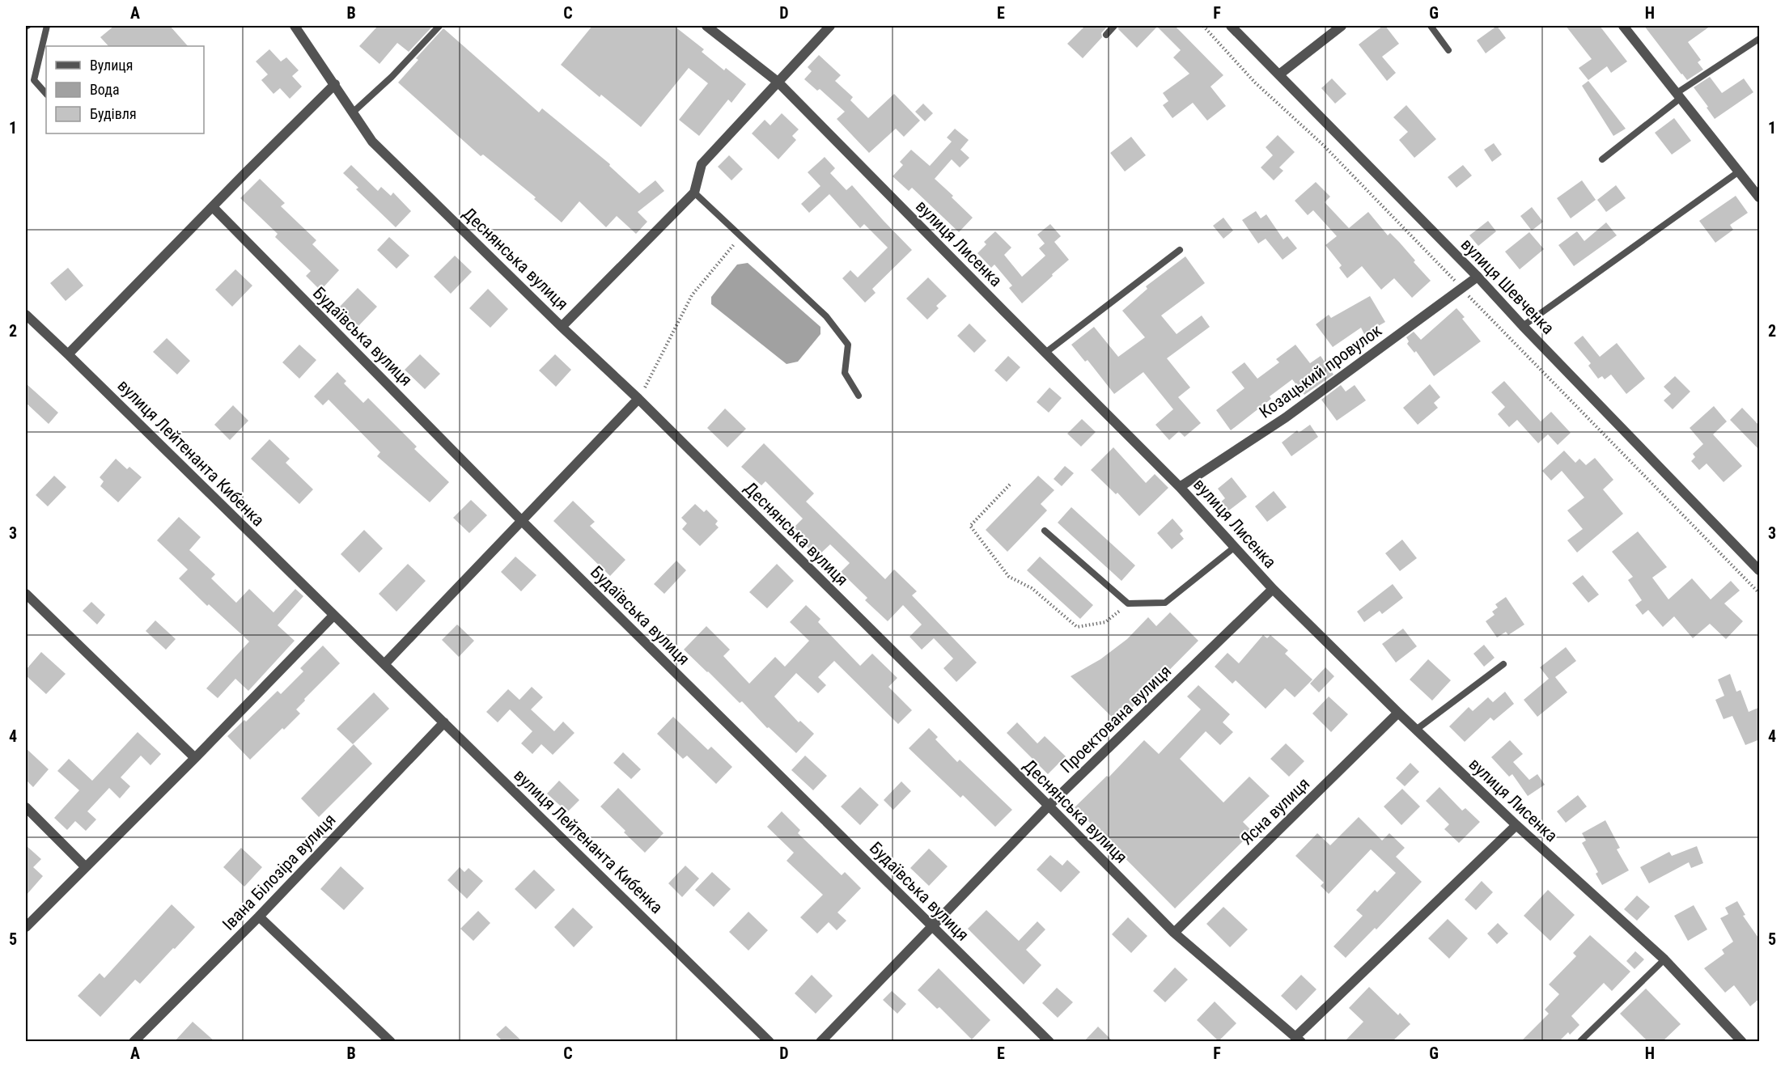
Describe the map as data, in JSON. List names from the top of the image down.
{
  "streets": {
    "street": [
      "вулиця Лисенка",
      "Деснянська вулиця",
      "вулиця Шевченка",
      "Будаївська вулиця",
      "Козацький провулок",
      "вулиця Лейтенанта Кибенка",
      "Проектована вулиця",
      "Ясна вулиця",
      "Івана Білозіра вулиця"
    ]
  },
  "crossings": [
    ["вулиця Лисенка", "Козацький провулок"],
    ["вулиця Лисенка", "Проектована вулиця"],
    ["вулиця Лисенка", "Ясна вулиця"],
    ["Деснянська вулиця", "Проектована вулиця"],
    ["Деснянська вулиця", "Ясна вулиця"],
    ["вулиця Шевченка", "Козацький провулок"],
    ["Будаївська вулиця", "Проектована вулиця"],
    ["вулиця Лейтенанта Кибенка", "Івана Білозіра вулиця"]
  ],
  "legend": ["Вулиця", "Вода", "Будівля"],
  "grid": {
    "columns": [
      "A",
      "B",
      "C",
      "D",
      "E",
      "F",
      "G",
      "H"
    ],
    "rows": [
      "1",
      "2",
      "3",
      "4",
      "5"
    ]
  }
}
